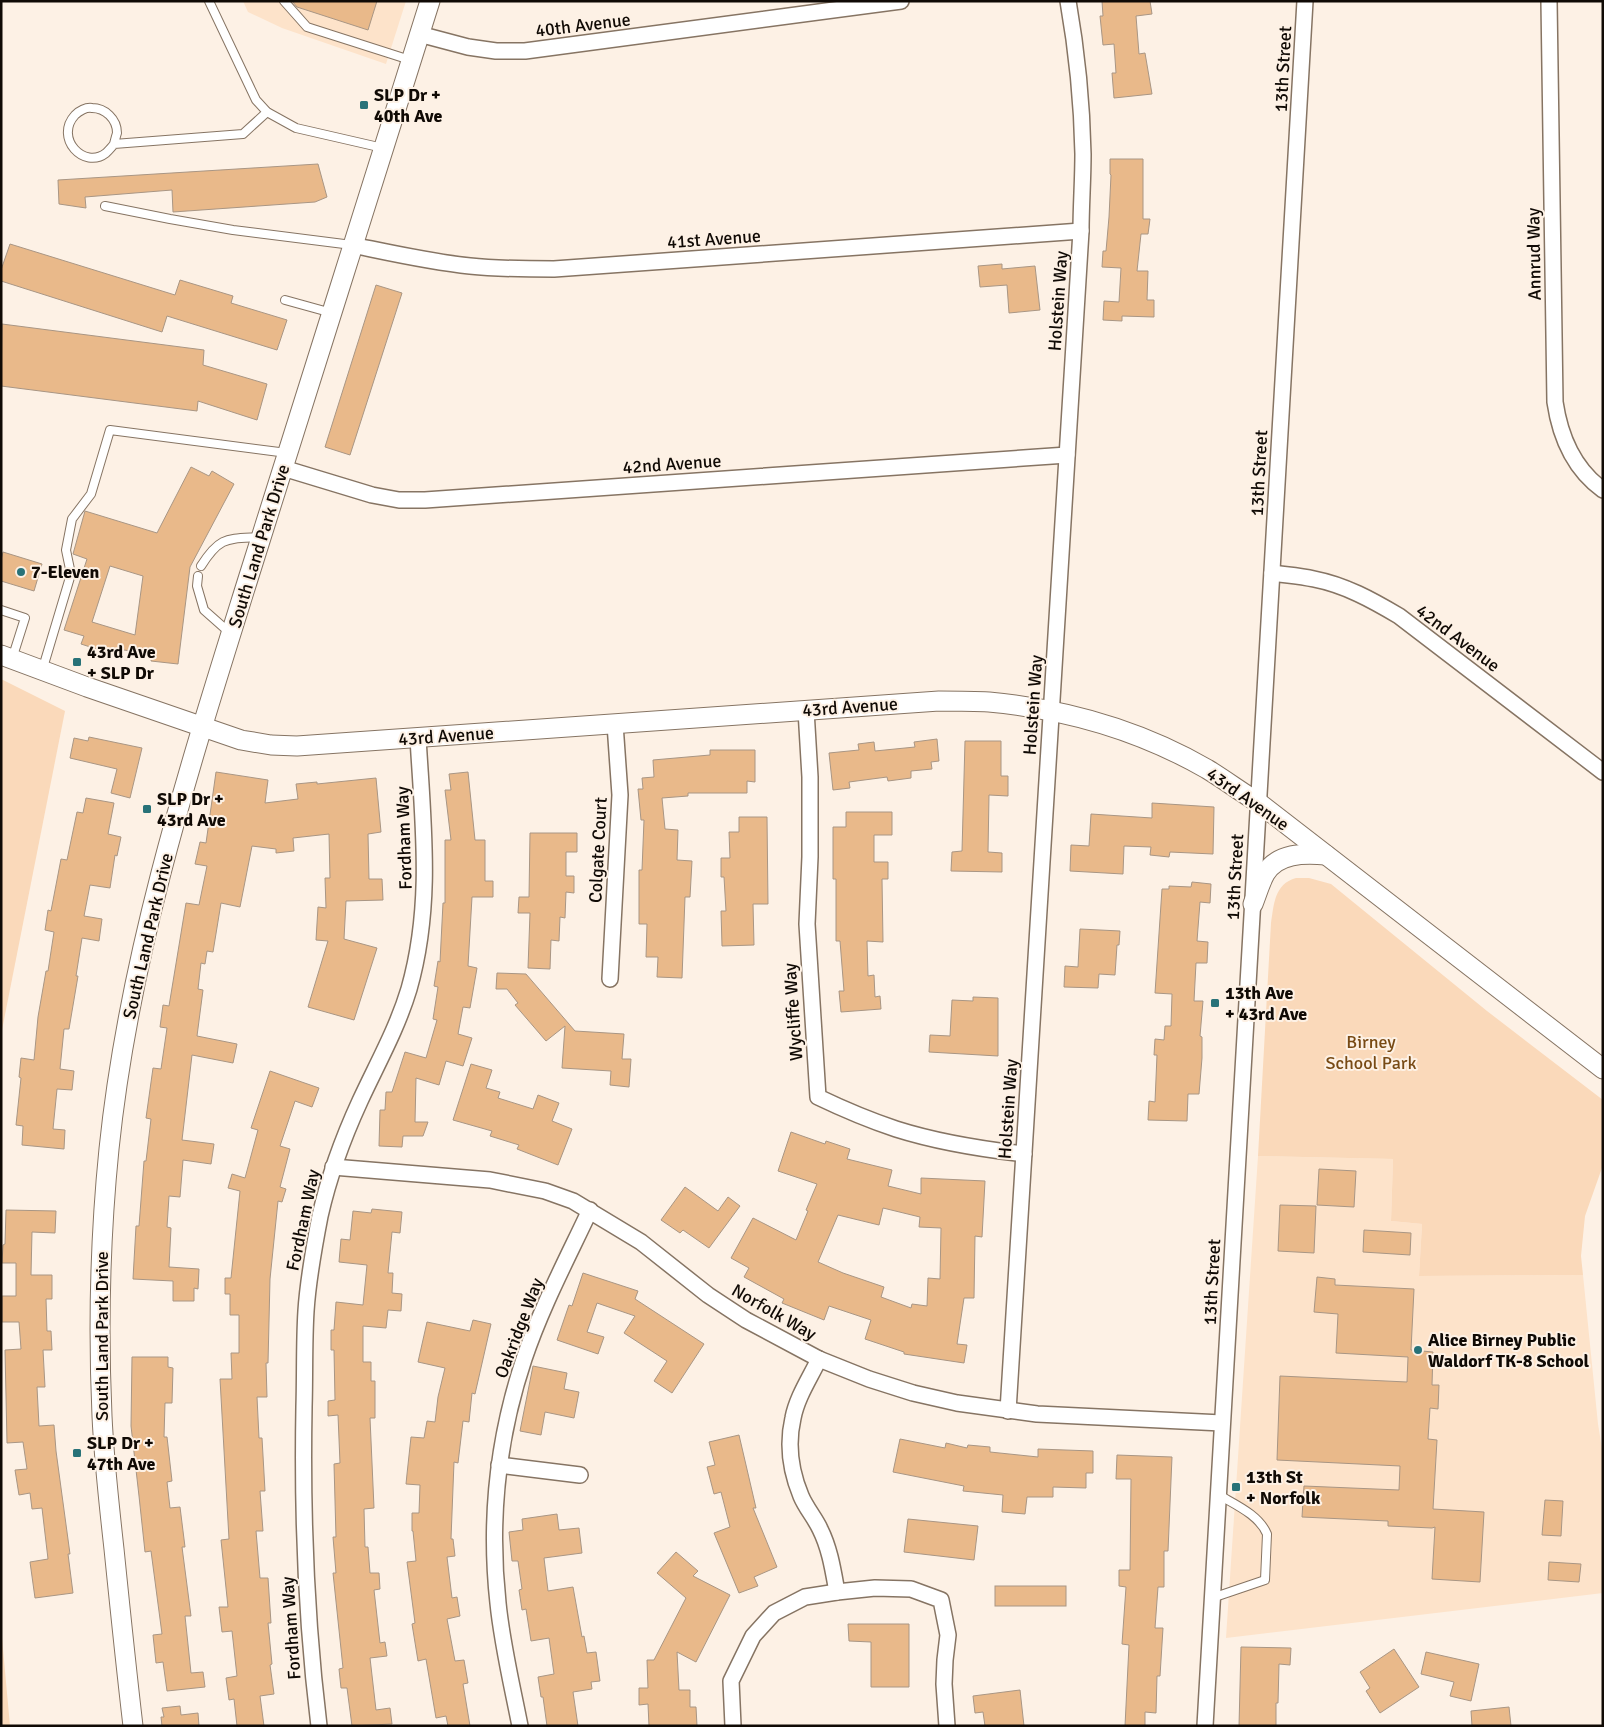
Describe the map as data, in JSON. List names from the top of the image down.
{
  "streets": {
    "street": [
      "40th Avenue",
      "13th Street",
      "41st Avenue",
      "Annrud Way",
      "Holstein Way",
      "42nd Avenue",
      "South Land Park Drive",
      "43rd Avenue",
      "Fordham Way",
      "Colgate Court",
      "Wycliffe Way",
      "Norfolk Way",
      "Oakridge Way"
    ]
  },
  "crossings": [
    ["40th Avenue", "South Land Park Drive"],
    ["13th Street", "42nd Avenue"],
    ["13th Street", "43rd Avenue"],
    ["13th Street", "Norfolk Way"],
    ["41st Avenue", "Holstein Way"],
    ["41st Avenue", "South Land Park Drive"],
    ["Holstein Way", "42nd Avenue"],
    ["Holstein Way", "43rd Avenue"],
    ["Holstein Way", "Wycliffe Way"],
    ["Holstein Way", "Norfolk Way"],
    ["42nd Avenue", "South Land Park Drive"],
    ["South Land Park Drive", "43rd Avenue"],
    ["43rd Avenue", "Fordham Way"],
    ["43rd Avenue", "Colgate Court"],
    ["43rd Avenue", "Wycliffe Way"],
    ["Fordham Way", "Norfolk Way"],
    ["Norfolk Way", "Oakridge Way"]
  ],
  "parks": ["Birney School Park"],
  "places": {
    "transit": [
      "SLP Dr + 40th Ave",
      "43rd Ave + SLP Dr",
      "SLP Dr + 43rd Ave",
      "13th Ave + 43rd Ave",
      "SLP Dr + 47th Ave",
      "13th St + Norfolk"
    ],
    "other": ["7-Eleven", "Alice Birney Public Waldorf TK-8 School"]
  }
}
